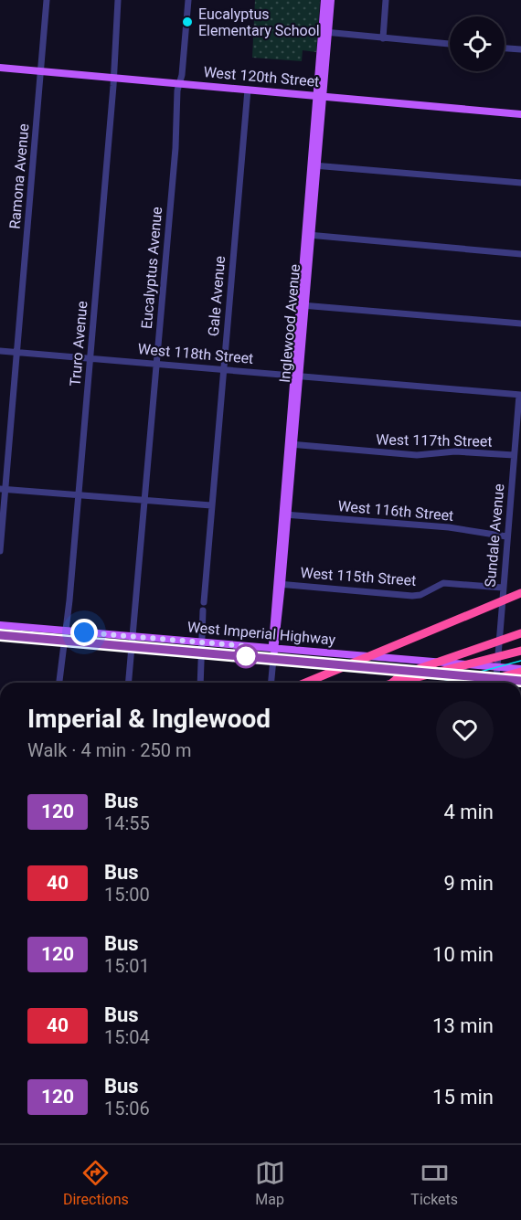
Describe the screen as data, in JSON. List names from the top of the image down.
{
  "streets": {
    "main road": ["West 120th Street", "Inglewood Avenue", "West Imperial Highway"],
    "street": [
      "Ramona Avenue",
      "Eucalyptus Avenue",
      "Gale Avenue",
      "Truro Avenue",
      "West 118th Street",
      "West 117th Street",
      "West 116th Street",
      "Sundale Avenue",
      "West 115th Street"
    ]
  },
  "crossings": [
    ["West 120th Street", "Ramona Avenue"],
    ["West 120th Street", "Eucalyptus Avenue"],
    ["West 120th Street", "Gale Avenue"],
    ["West 120th Street", "Inglewood Avenue"],
    ["West 120th Street", "Truro Avenue"],
    ["Ramona Avenue", "West 118th Street"],
    ["Eucalyptus Avenue", "West 118th Street"],
    ["Eucalyptus Avenue", "West Imperial Highway"],
    ["Gale Avenue", "West 118th Street"],
    ["Inglewood Avenue", "West 118th Street"],
    ["Inglewood Avenue", "West 117th Street"],
    ["Inglewood Avenue", "West 116th Street"],
    ["Inglewood Avenue", "West 115th Street"],
    ["Inglewood Avenue", "West Imperial Highway"],
    ["Truro Avenue", "West 118th Street"],
    ["Truro Avenue", "West Imperial Highway"],
    ["West 118th Street", "Sundale Avenue"],
    ["West 117th Street", "Sundale Avenue"],
    ["West 116th Street", "Sundale Avenue"],
    ["Sundale Avenue", "West 115th Street"],
    ["Sundale Avenue", "West Imperial Highway"]
  ],
  "places": ["Eucalyptus Elementary School"],
  "lines": ["bus line 120"],
  "page": {
    "heading": ["Imperial & Inglewood", "Walk · 4 min · 250 m"],
    "list": [
      {
        "mark": "120",
        "name": "Bus",
        "note": "14:55",
        "value": "4 min"
      },
      {
        "mark": "40",
        "name": "Bus",
        "note": "15:00",
        "value": "9 min"
      },
      {
        "mark": "120",
        "name": "Bus",
        "note": "15:01",
        "value": "10 min"
      },
      {
        "mark": "40",
        "name": "Bus",
        "note": "15:04",
        "value": "13 min"
      },
      {
        "mark": "120",
        "name": "Bus",
        "note": "15:06",
        "value": "15 min"
      }
    ],
    "tabs": ["Directions", "Map", "Tickets"]
  }
}
